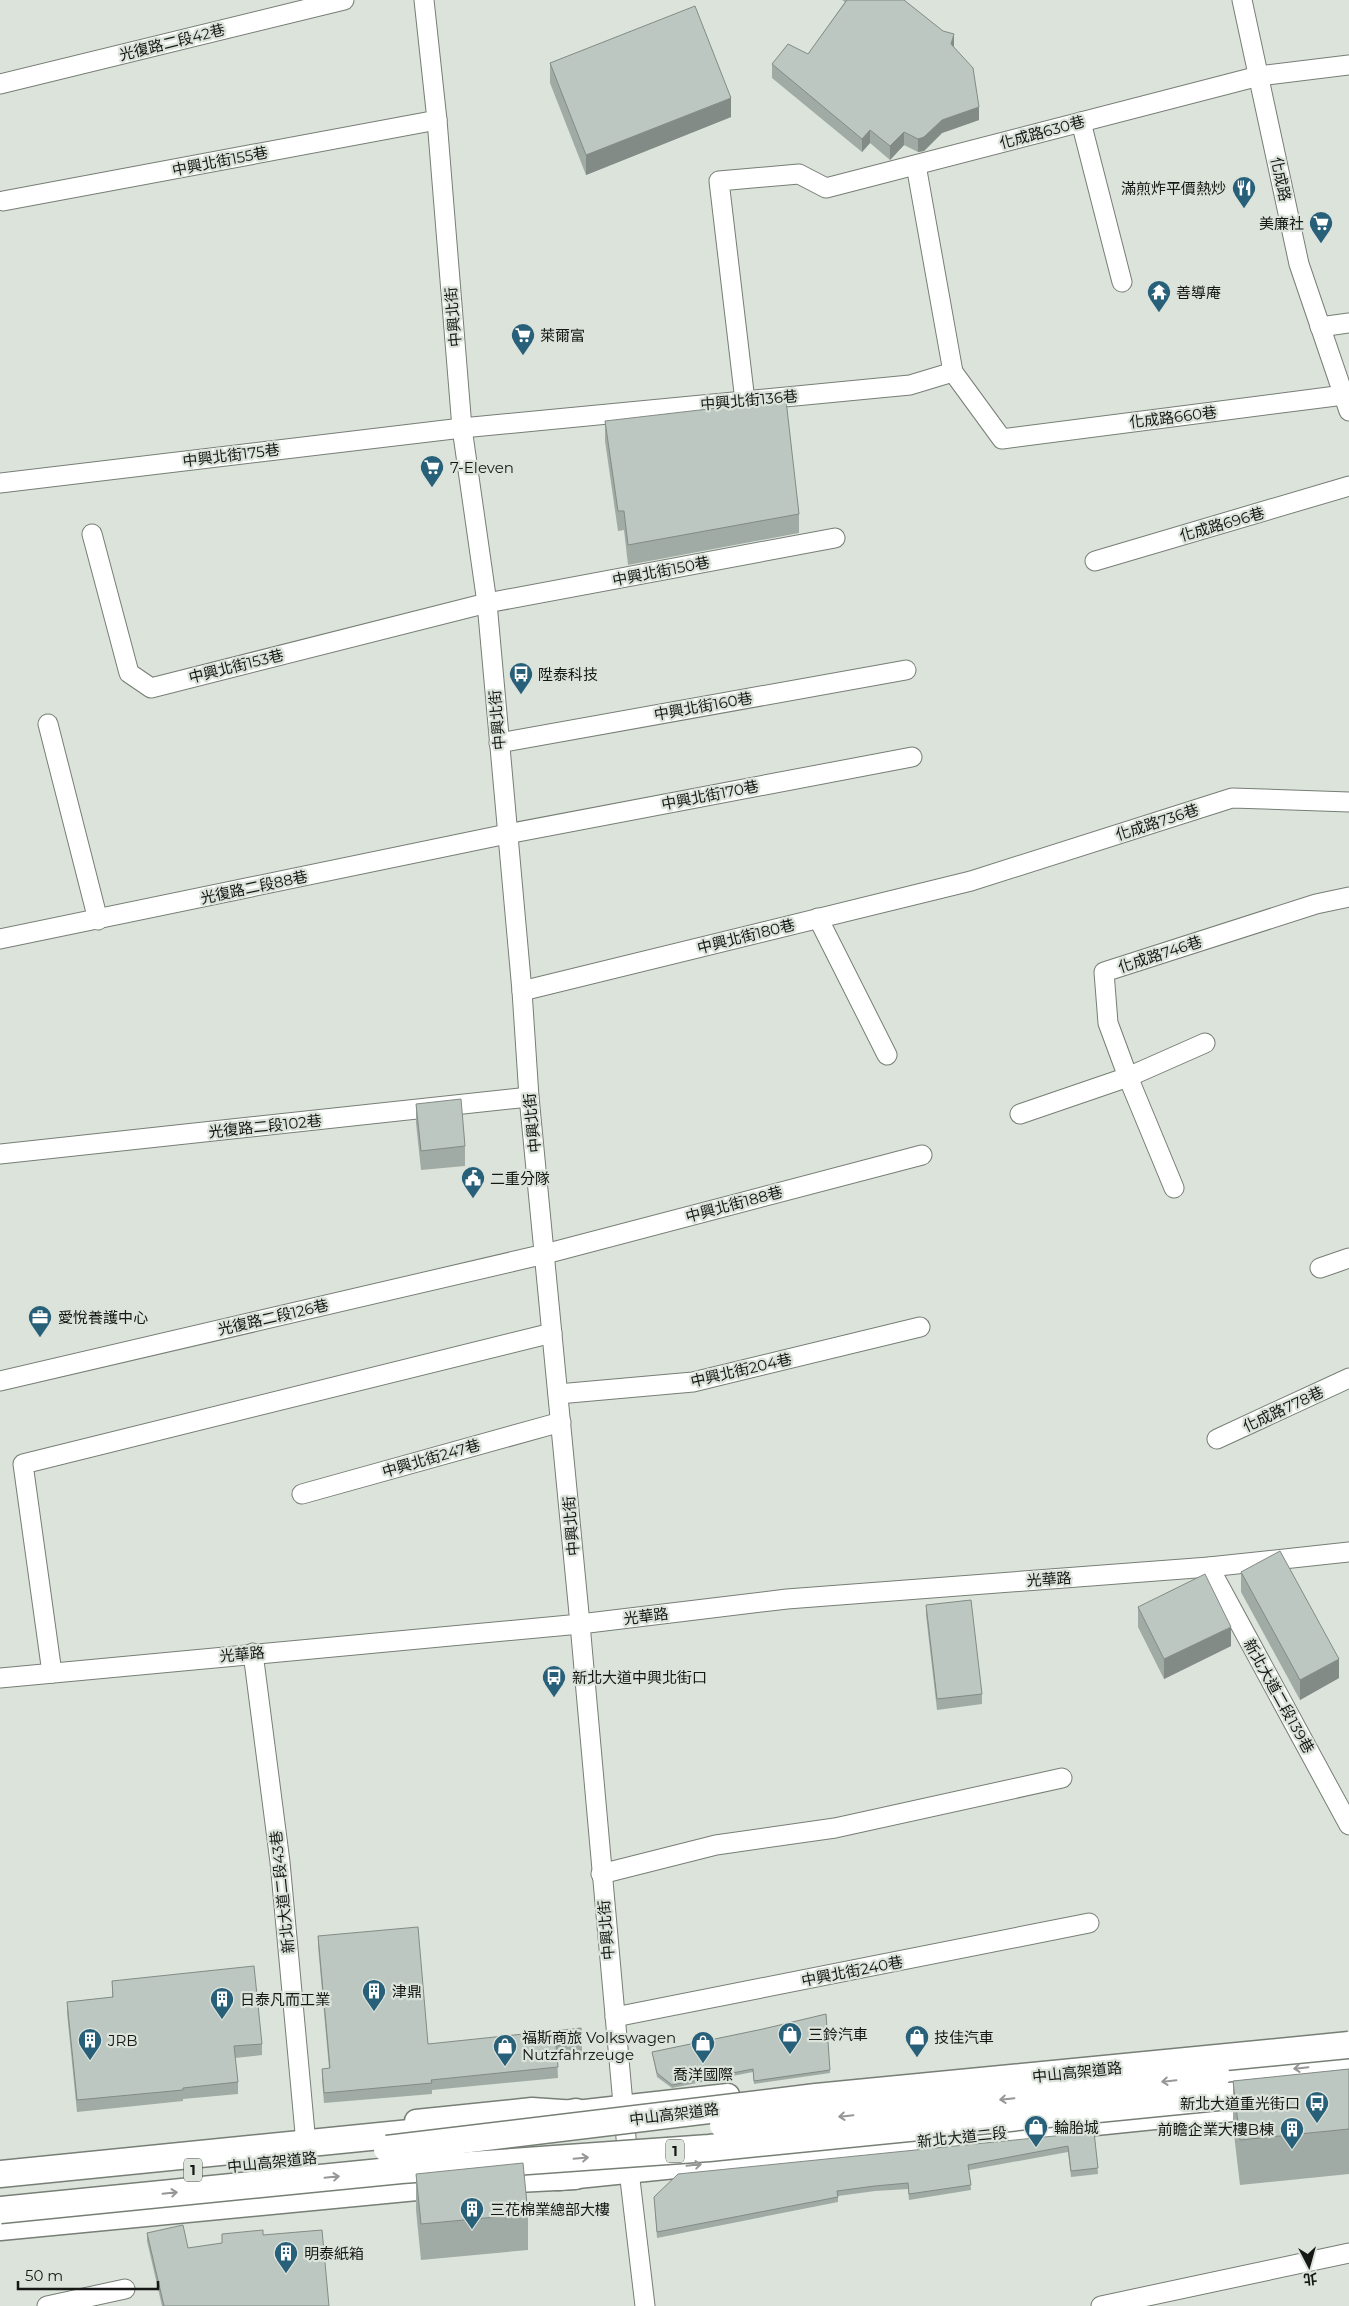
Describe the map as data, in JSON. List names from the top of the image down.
{
  "streets": {
    "highway": ["中山高架道路", "1"],
    "main road": ["新北大道二段"],
    "street": [
      "光復路二段42巷",
      "化成路630巷",
      "中興北街155巷",
      "化成路",
      "中興北街",
      "中興北街136巷",
      "化成路660巷",
      "中興北街175巷",
      "化成路696巷",
      "中興北街150巷",
      "中興北街153巷",
      "中興北街160巷",
      "中興北街170巷",
      "化成路736巷",
      "光復路二段88巷",
      "中興北街180巷",
      "化成路746巷",
      "光復路二段102巷",
      "中興北街188巷",
      "光復路二段126巷",
      "中興北街204巷",
      "化成路778巷",
      "中興北街247巷",
      "光華路",
      "新北大道二段139巷",
      "新北大道二段43巷",
      "中興北街240巷"
    ]
  },
  "crossings": [
    ["化成路630巷", "化成路"],
    ["化成路630巷", "中興北街136巷"],
    ["中興北街155巷", "中興北街"],
    ["化成路", "化成路660巷"],
    ["中興北街", "中興北街136巷"],
    ["中興北街", "中興北街175巷"],
    ["中興北街", "中興北街150巷"],
    ["中興北街", "中興北街153巷"],
    ["中興北街", "中興北街160巷"],
    ["中興北街", "中興北街170巷"],
    ["中興北街", "光復路二段88巷"],
    ["中興北街", "中興北街180巷"],
    ["中興北街", "光復路二段102巷"],
    ["中興北街", "中興北街188巷"],
    ["中興北街", "光復路二段126巷"],
    ["中興北街", "中興北街204巷"],
    ["中興北街", "中興北街247巷"],
    ["中興北街", "光華路"],
    ["中興北街", "中興北街240巷"],
    ["中興北街", "新北大道二段"],
    ["中興北街", "1"],
    ["中興北街136巷", "化成路660巷"],
    ["中興北街136巷", "中興北街175巷"],
    ["中興北街150巷", "中興北街153巷"],
    ["中興北街170巷", "光復路二段88巷"],
    ["化成路736巷", "中興北街180巷"],
    ["中興北街188巷", "光復路二段126巷"],
    ["光華路", "新北大道二段139巷"],
    ["光華路", "新北大道二段43巷"],
    ["新北大道二段43巷", "1"],
    ["新北大道二段", "1"]
  ],
  "places": {
    "restaurant": ["滿煎炸平價熱炒"],
    "supermarket": ["美廉社", "萊爾富", "7-Eleven"],
    "temple": ["善導庵"],
    "bus stop": ["陞泰科技", "新北大道中興北街口", "新北大道重光街口"],
    "public building": ["二重分隊"],
    "office": ["愛悅養護中心"],
    "building": [
      "津鼎",
      "日泰凡而工業",
      "JRB",
      "前瞻企業大樓B棟",
      "三花棉業總部大樓",
      "明泰紙箱"
    ],
    "shop": [
      "三鈴汽車",
      "技佳汽車",
      "喬洋國際",
      "福斯商旅 Volkswagen Nutzfahrzeuge",
      "輪胎城"
    ]
  },
  "scale_bar": "50 m",
  "north": "bottom"
}
